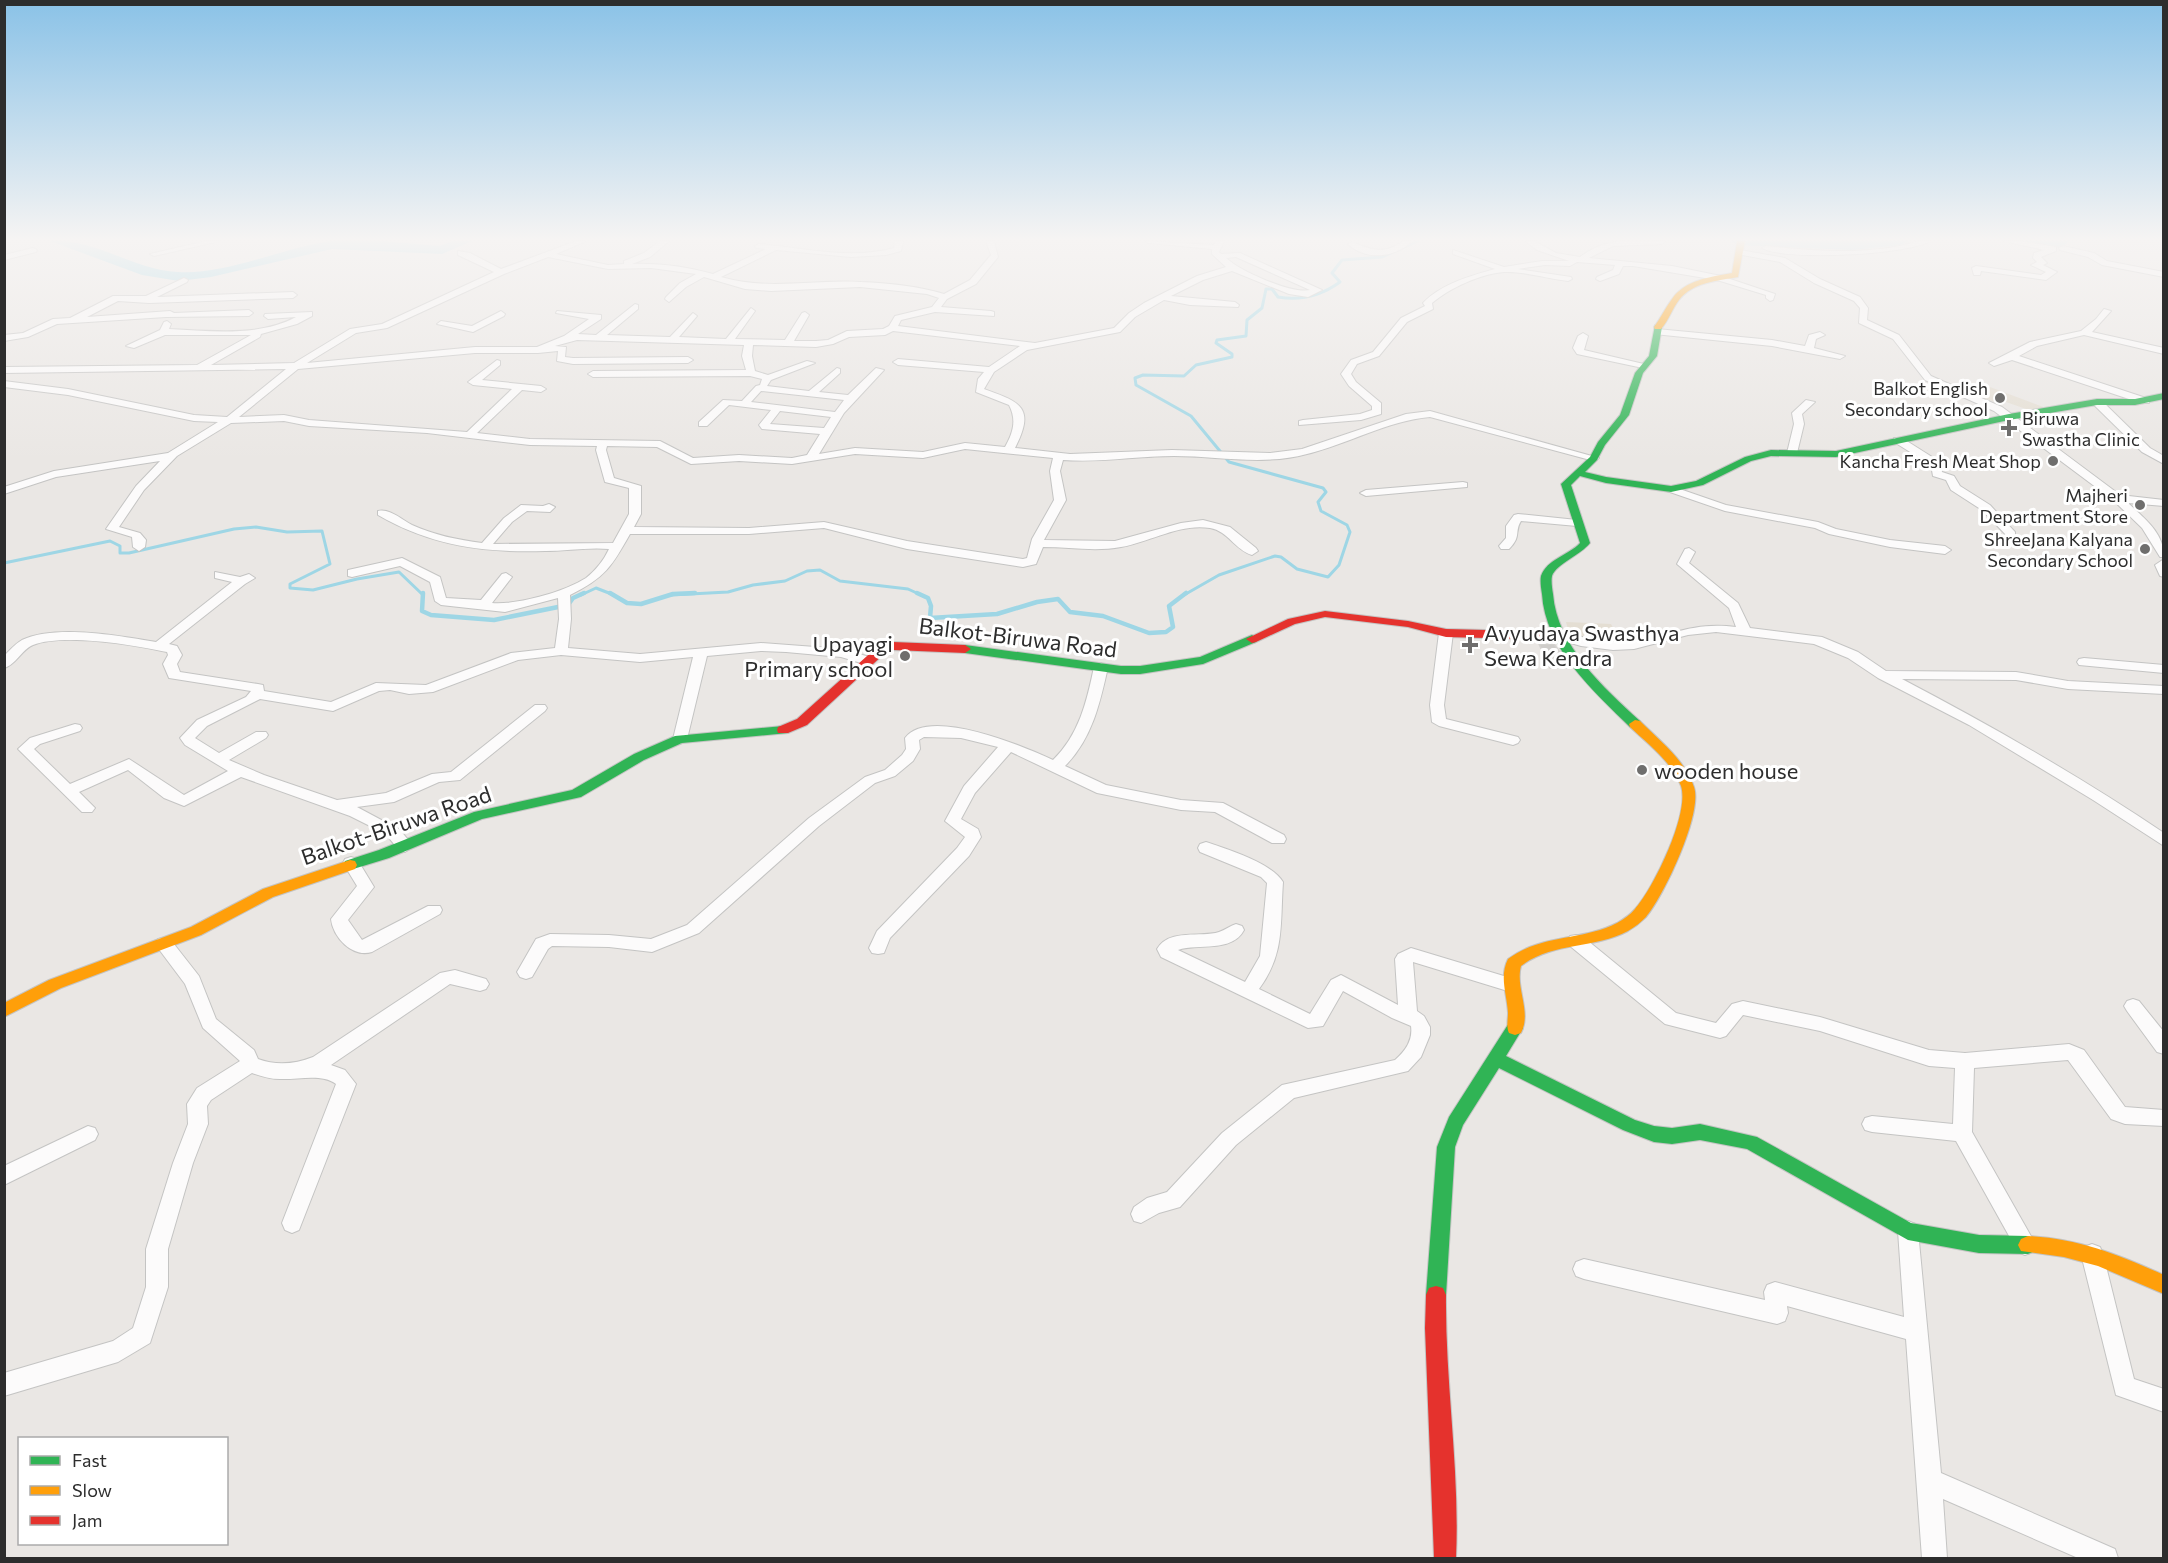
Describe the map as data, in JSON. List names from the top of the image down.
{
  "streets": {
    "main road": ["Balkot-Biruwa Road"]
  },
  "places": {
    "other": [
      "Balkot English Secondary school",
      "Kancha Fresh Meat Shop",
      "Majheri Department Store",
      "ShreeJana Kalyana Secondary School",
      "Upayagi Primary school",
      "wooden house"
    ],
    "health": ["Biruwa Swastha Clinic", "Avyudaya Swasthya Sewa Kendra"]
  },
  "legend": ["Fast", "Slow", "Jam"]
}
